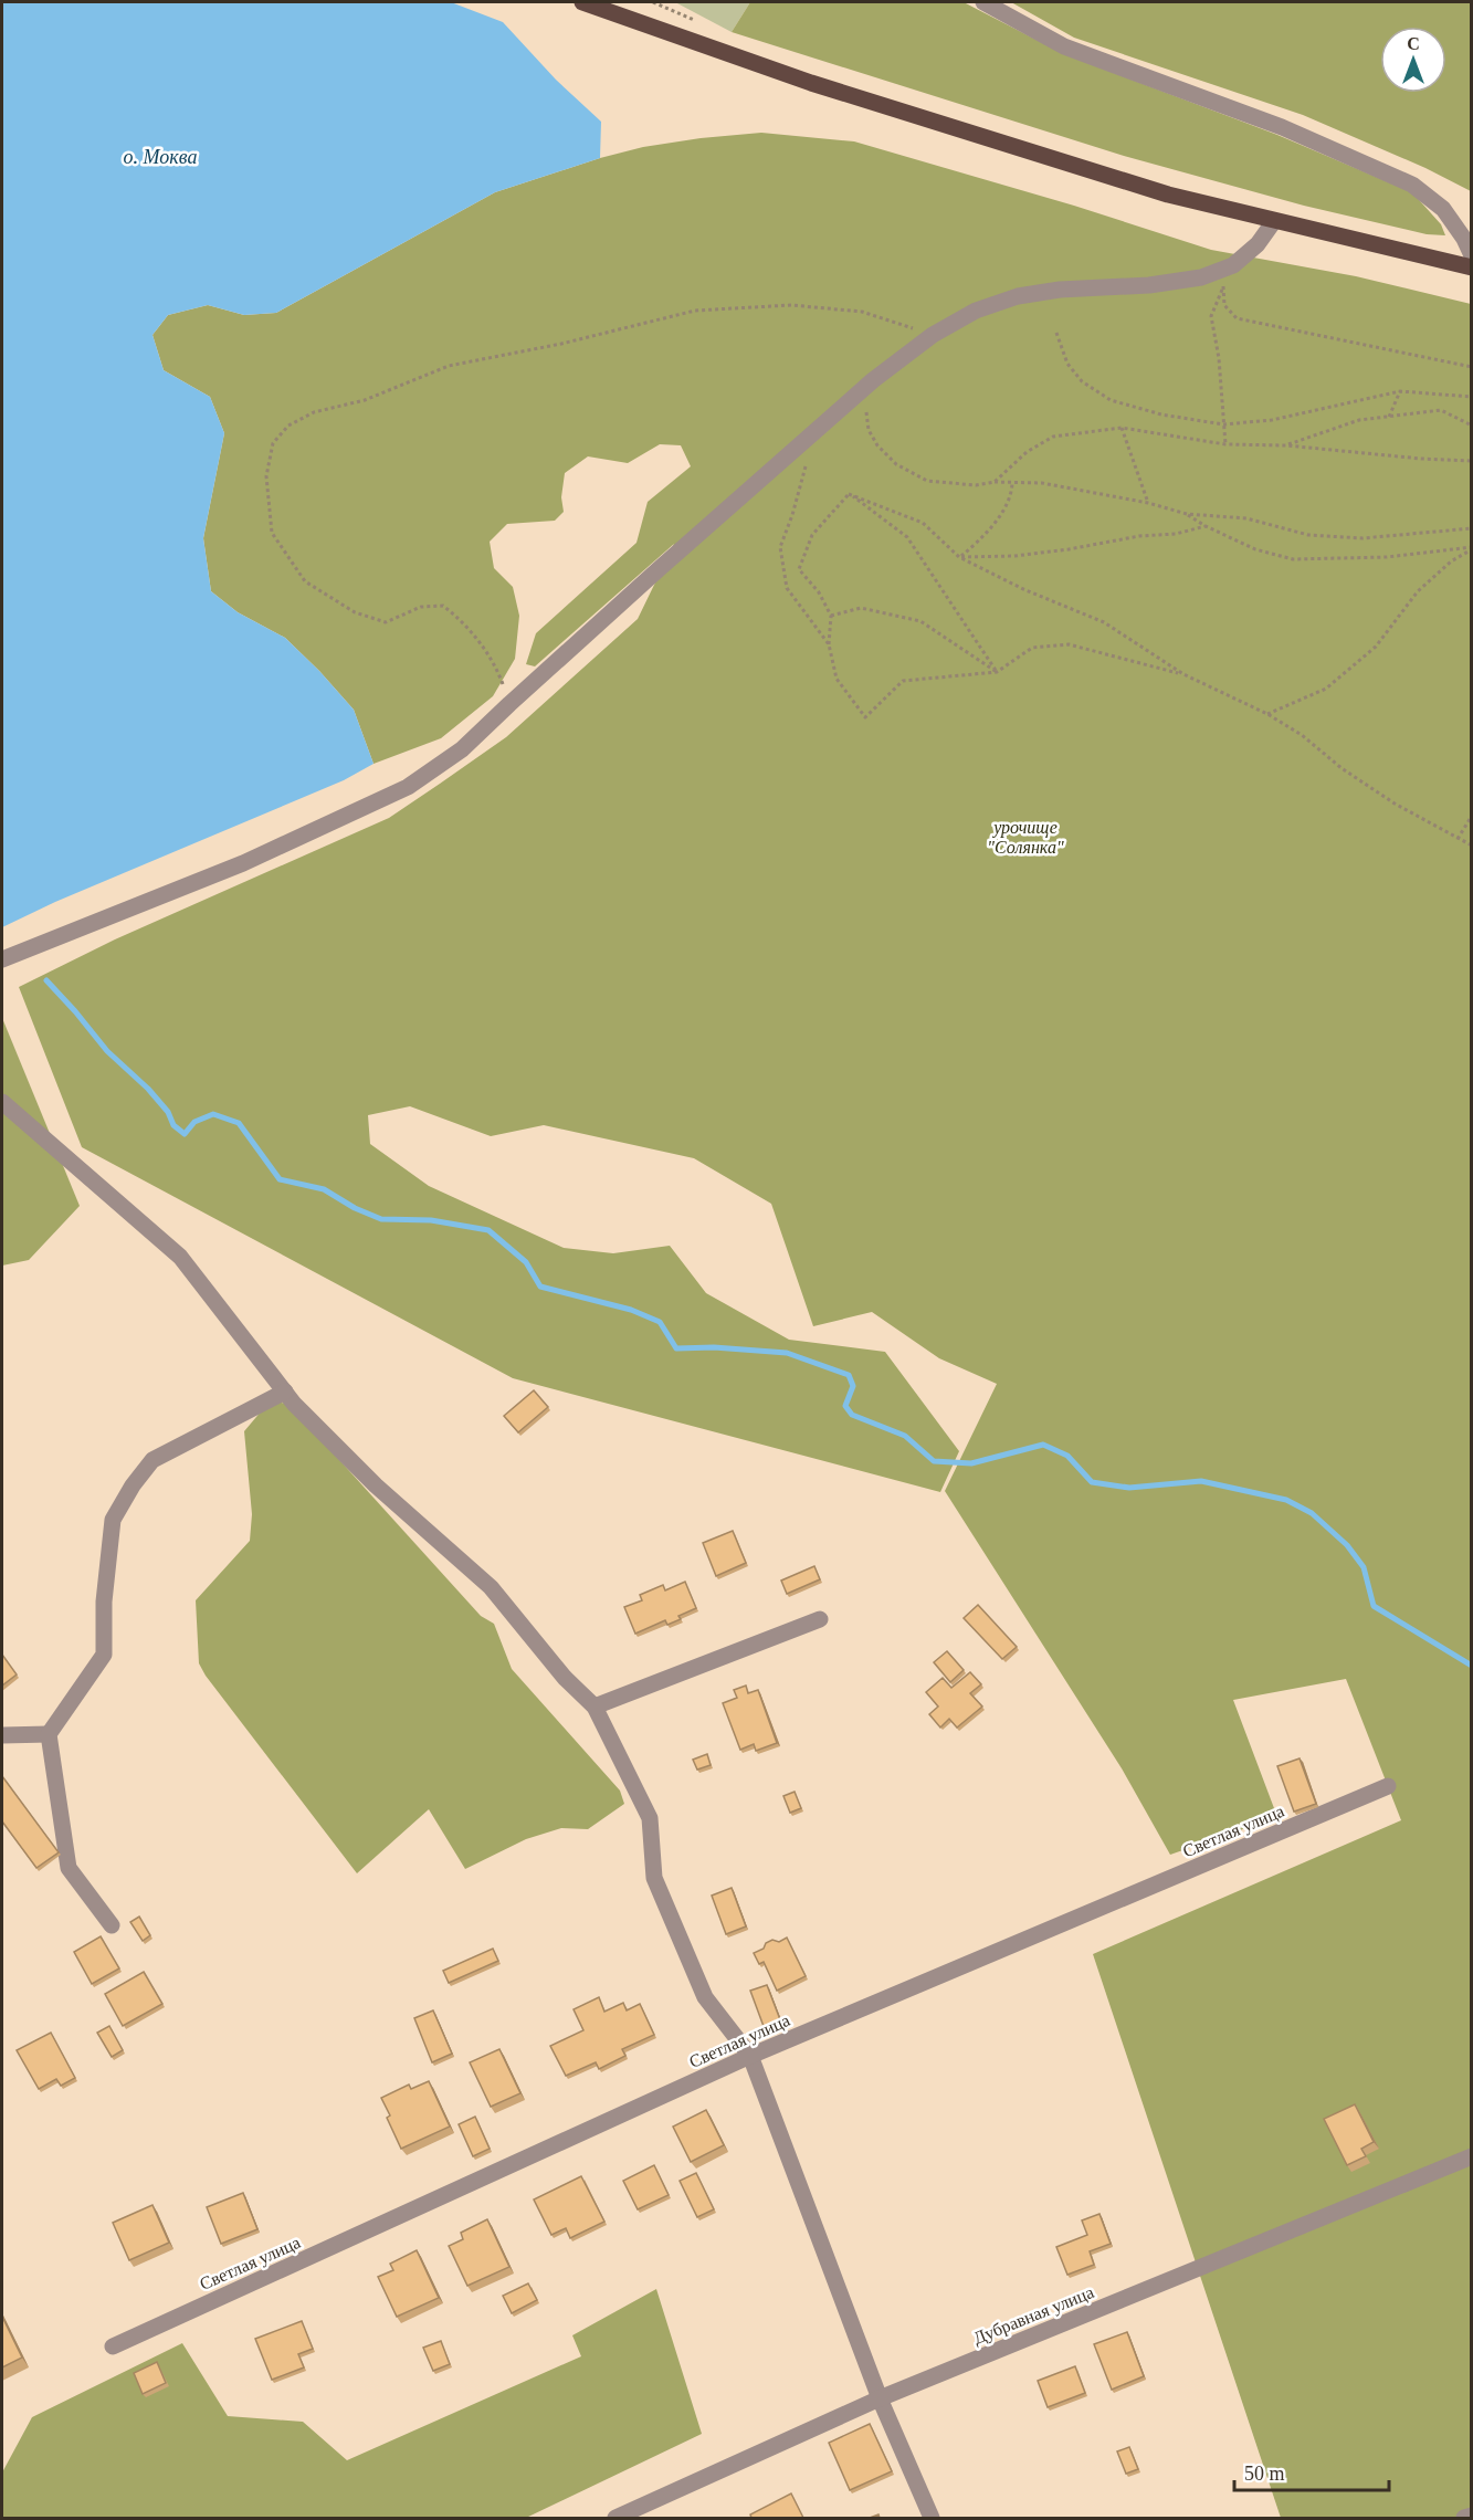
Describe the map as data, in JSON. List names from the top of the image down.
{
  "streets": {
    "street": ["Светлая улица", "Дубравная улица"]
  },
  "water": ["о. Моква"],
  "parks": ["урочище \"Солянка\""],
  "scale_bar": "50 m",
  "north": "top"
}
